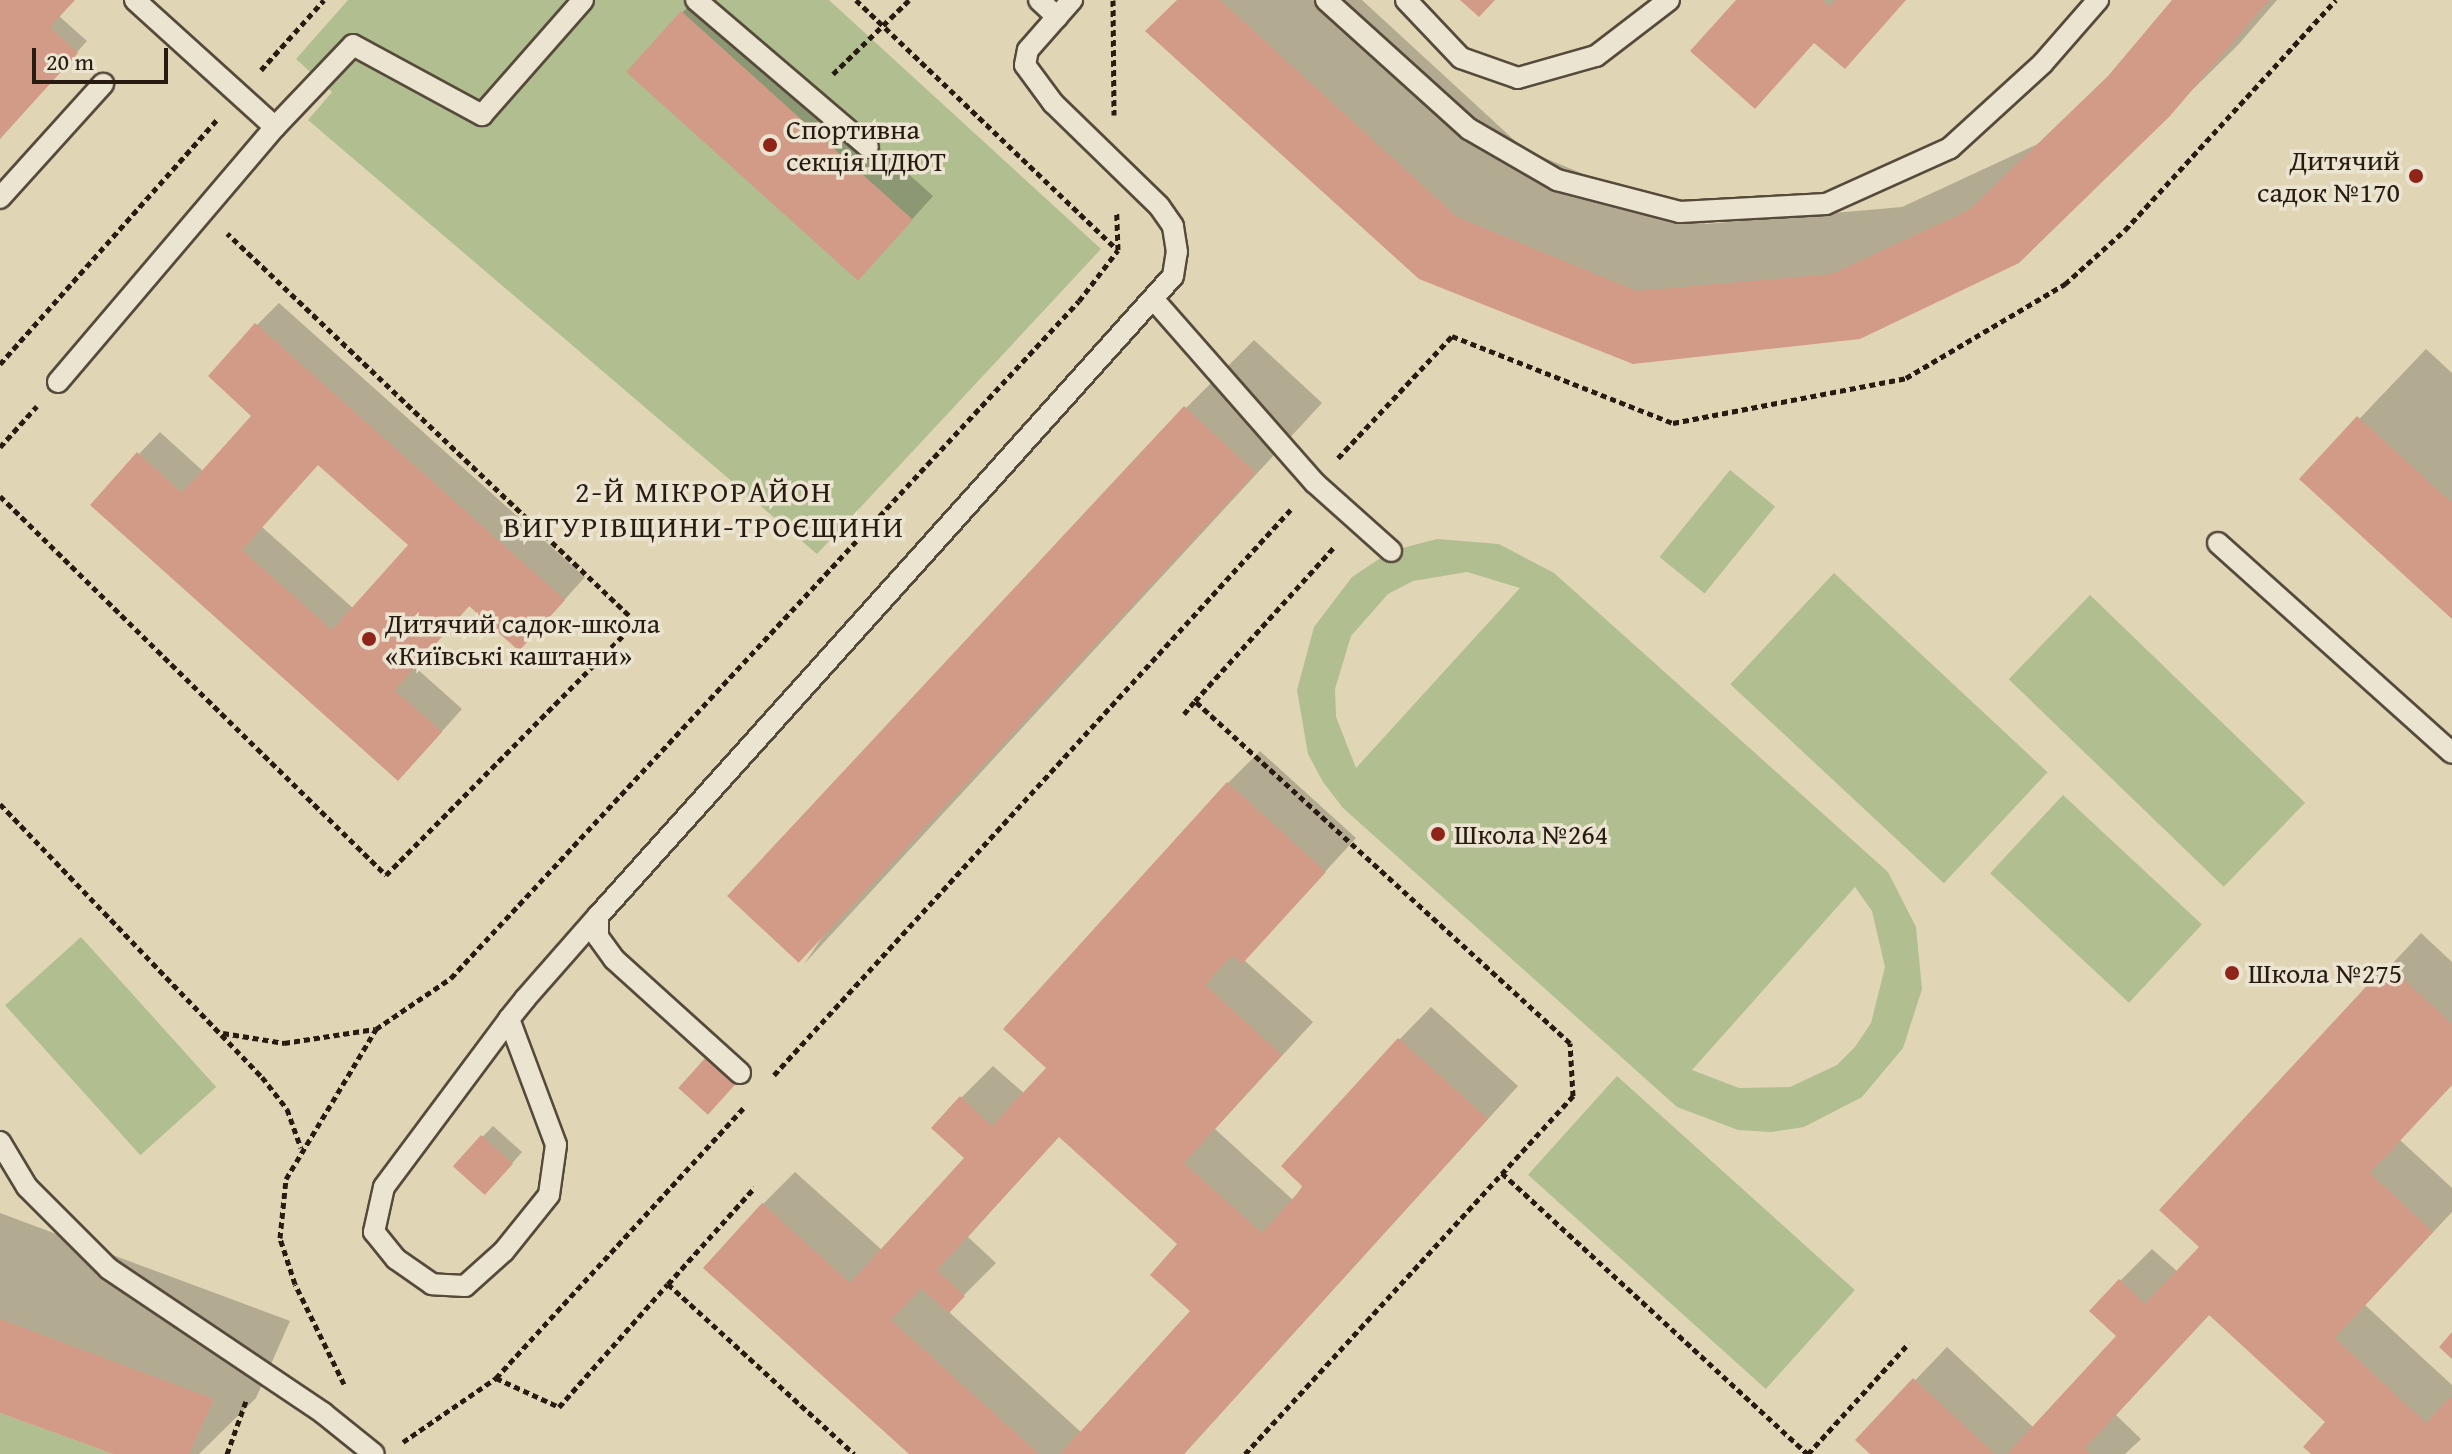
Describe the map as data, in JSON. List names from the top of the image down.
{
  "districts": ["2-Й МІКРОРАЙОН ВИГУРІВЩИНИ-ТРОЄЩИНИ"],
  "places": [
    "Спортивна секція ЦДЮТ",
    "Дитячий садок №170",
    "Дитячий садок-школа «Київські каштани»",
    "Школа №264",
    "Школа №275"
  ],
  "scale_bar": "20 m"
}
